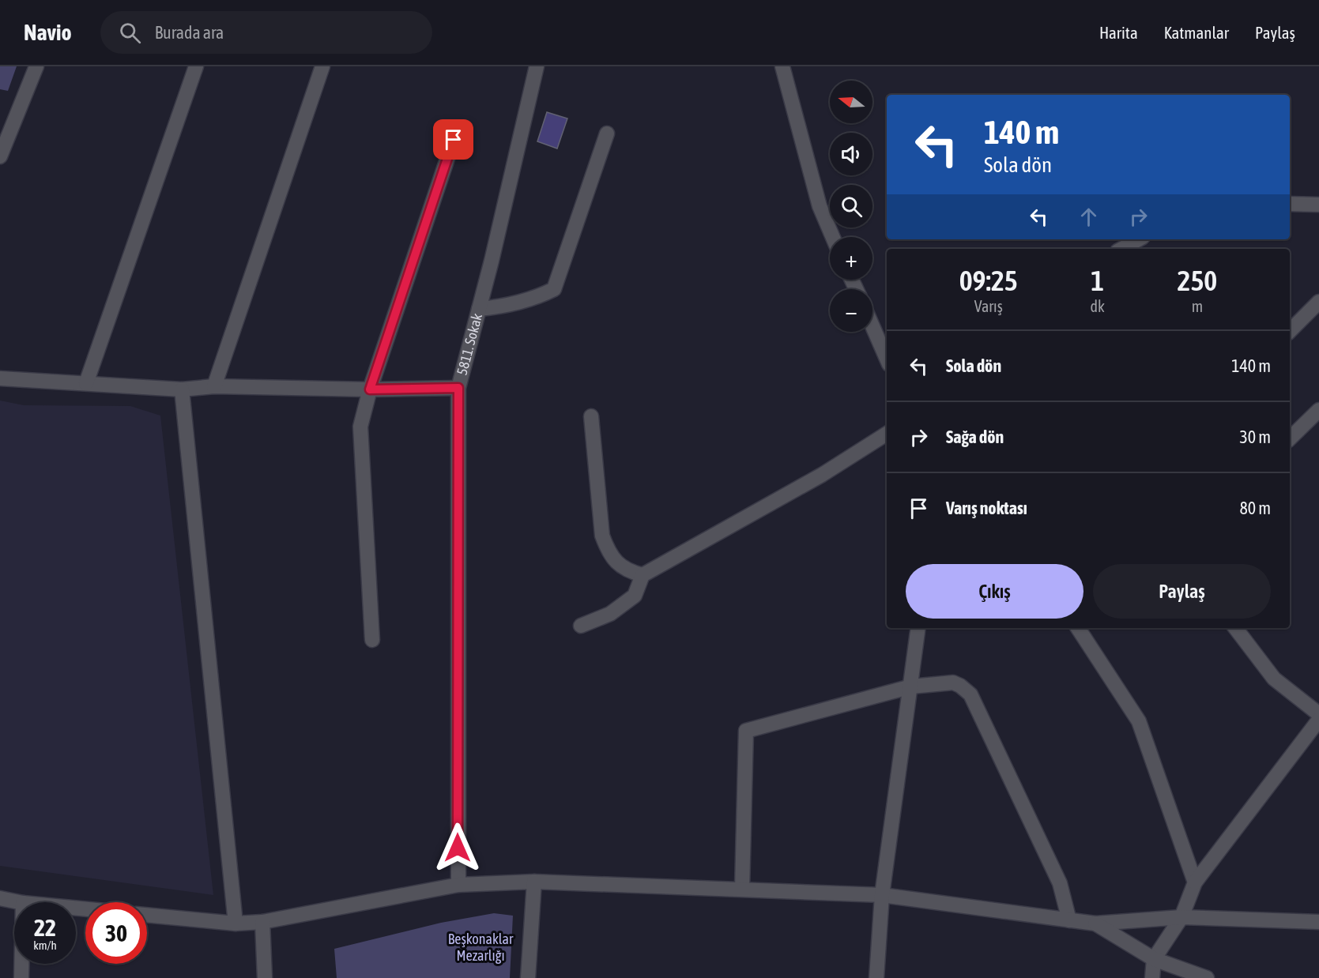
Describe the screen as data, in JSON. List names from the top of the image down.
{
  "streets": {
    "street": ["5811. Sokak"]
  },
  "parks": ["Beşkonaklar Mezarlığı"],
  "north": "left",
  "page": {
    "header": "Navio",
    "search": "Burada ara",
    "nav": ["Harita", "Katmanlar", "Paylaş"],
    "map_buttons": ["+", "−"],
    "turn": ["140 m", "Sola dön"],
    "eta": [
      "09:25",
      "Varış",
      "1",
      "dk",
      "250",
      "m"
    ],
    "list": [
      {
        "name": "Sola dön",
        "value": "140 m"
      },
      {
        "name": "Sağa dön",
        "value": "30 m"
      },
      {
        "name": "Varış noktası",
        "value": "80 m"
      }
    ],
    "buttons": ["Çıkış", "Paylaş"],
    "speed": "22 km/h",
    "limit": "30"
  }
}
